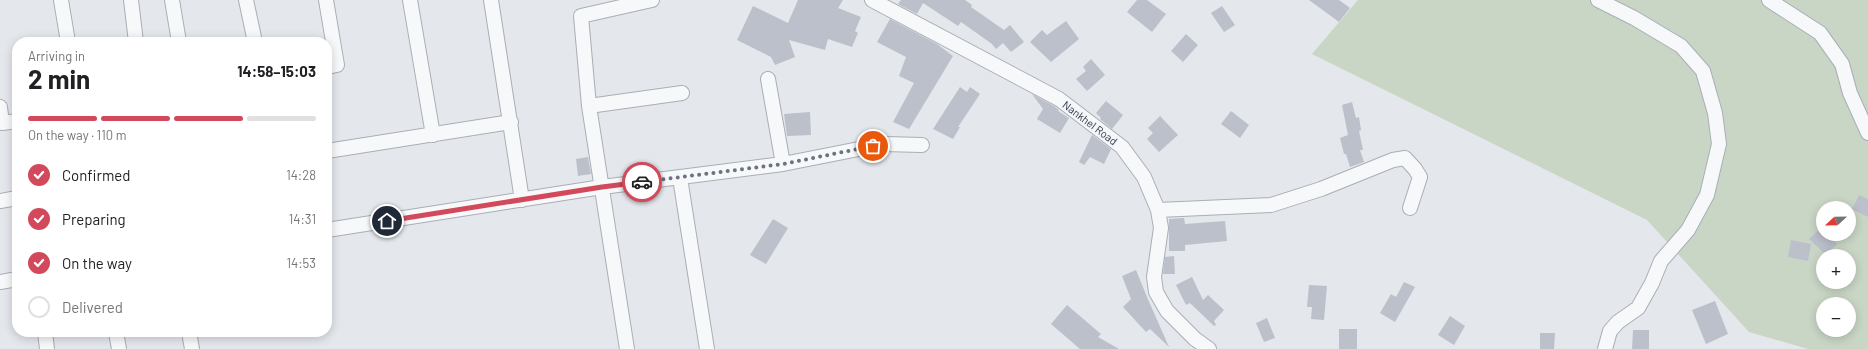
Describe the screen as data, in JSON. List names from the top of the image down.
{
  "streets": {
    "street": ["Nankhel Road"]
  },
  "north": "left",
  "page": {
    "heading": ["2 min", "Arriving in", "14:58–15:03"],
    "bar": "On the way · 110 m",
    "list": [
      ["Confirmed", "14:28"],
      ["Preparing", "14:31"],
      ["On the way", "14:53"],
      "Delivered"
    ],
    "map_buttons": ["+", "−"]
  }
}
